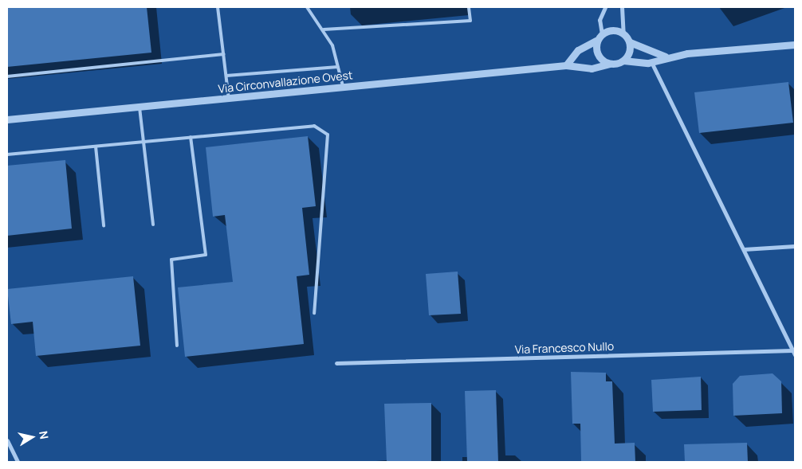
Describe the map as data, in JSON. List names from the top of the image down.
{
  "streets": {
    "street": ["Via Circonvallazione Ovest", "Via Francesco Nullo"]
  },
  "north": "right"
}
